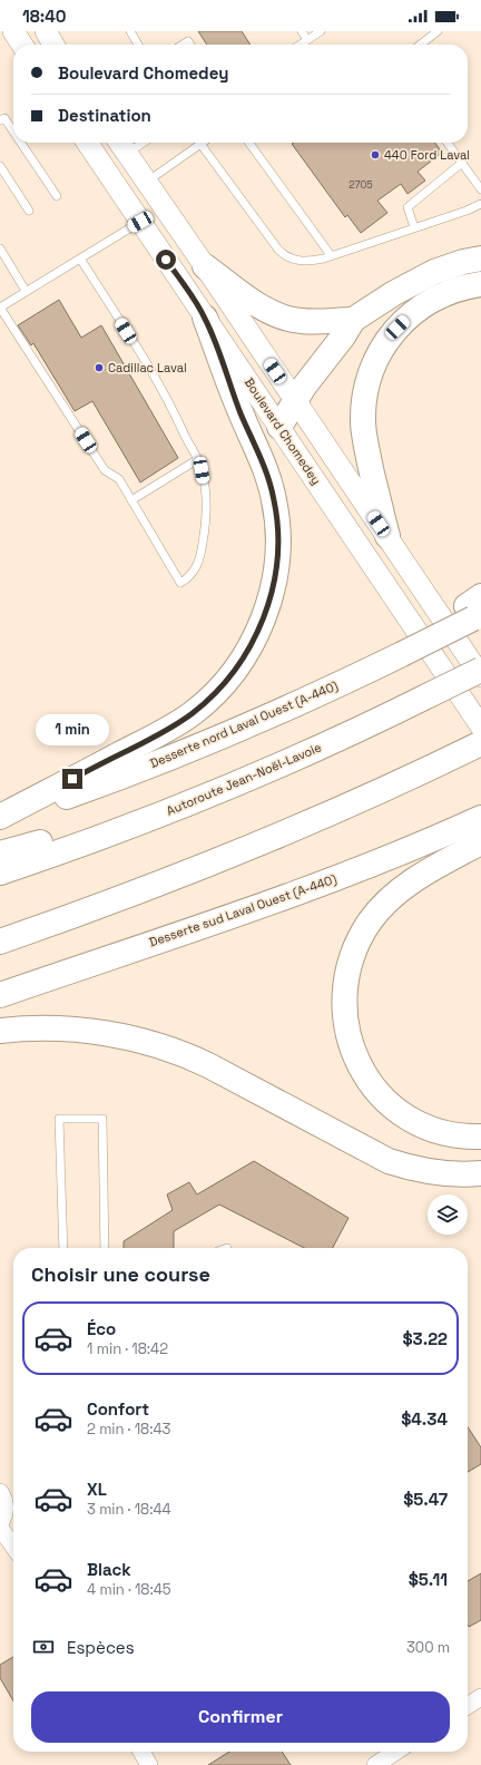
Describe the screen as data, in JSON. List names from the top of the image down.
{
  "streets": {
    "main road": ["Desserte nord Laval Ouest (A-440)", "Autoroute Jean-Noël-Lavoie", "Desserte sud Laval Ouest (A-440)"],
    "street": ["Boulevard Chomedey"]
  },
  "places": ["440 Ford Laval", "Cadillac Laval"],
  "house_numbers": ["2705"],
  "page": {
    "status": "18:40",
    "banner": ["Boulevard Chomedey", "Destination"],
    "bubble": "1 min",
    "heading": "Choisir une course",
    "list": [
      {
        "name": "Éco",
        "note": "1 min · 18:42",
        "value": "$3.22"
      },
      {
        "name": "Confort",
        "note": "2 min · 18:43",
        "value": "$4.34"
      },
      {
        "name": "XL",
        "note": "3 min · 18:44",
        "value": "$5.47"
      },
      {
        "name": "Black",
        "note": "4 min · 18:45",
        "value": "$5.11"
      }
    ],
    "pay": ["Espèces", "300 m"],
    "buttons": "Confirmer"
  }
}
